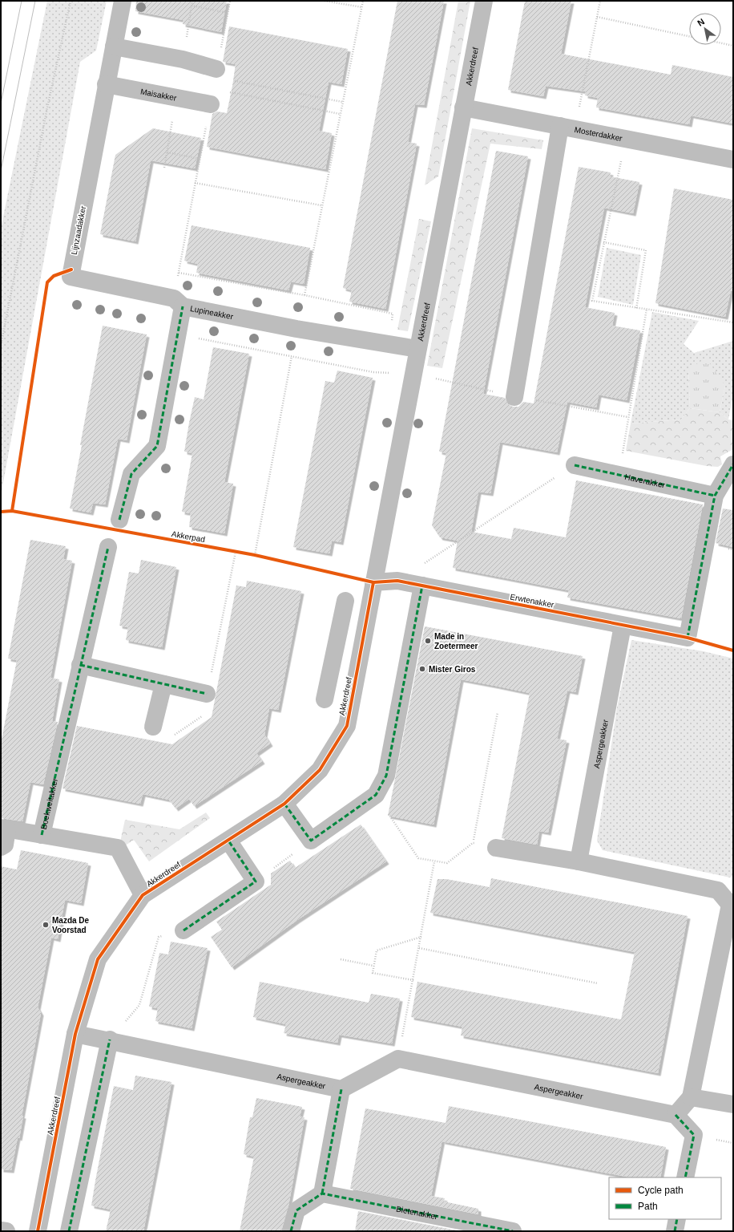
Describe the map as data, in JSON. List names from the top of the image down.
{
  "streets": {
    "street": [
      "Akkerdreef",
      "Maisakker",
      "Mosterdakker",
      "Lijnzaadakker",
      "Lupineakker",
      "Haverakker",
      "Erwtenakker",
      "Aspergeakker",
      "Boekweitakker",
      "Bietenakker"
    ],
    "cycle path": ["Akkerpad"]
  },
  "crossings": [
    ["Akkerdreef", "Mosterdakker"],
    ["Akkerdreef", "Lupineakker"],
    ["Akkerdreef", "Erwtenakker"],
    ["Akkerdreef", "Aspergeakker"],
    ["Akkerdreef", "Boekweitakker"],
    ["Maisakker", "Lijnzaadakker"],
    ["Lijnzaadakker", "Lupineakker"],
    ["Haverakker", "Erwtenakker"],
    ["Erwtenakker", "Aspergeakker"]
  ],
  "places": ["Made in Zoetermeer", "Mister Giros", "Mazda De Voorstad"],
  "legend": ["Cycle path", "Path"],
  "north": "top left"
}
